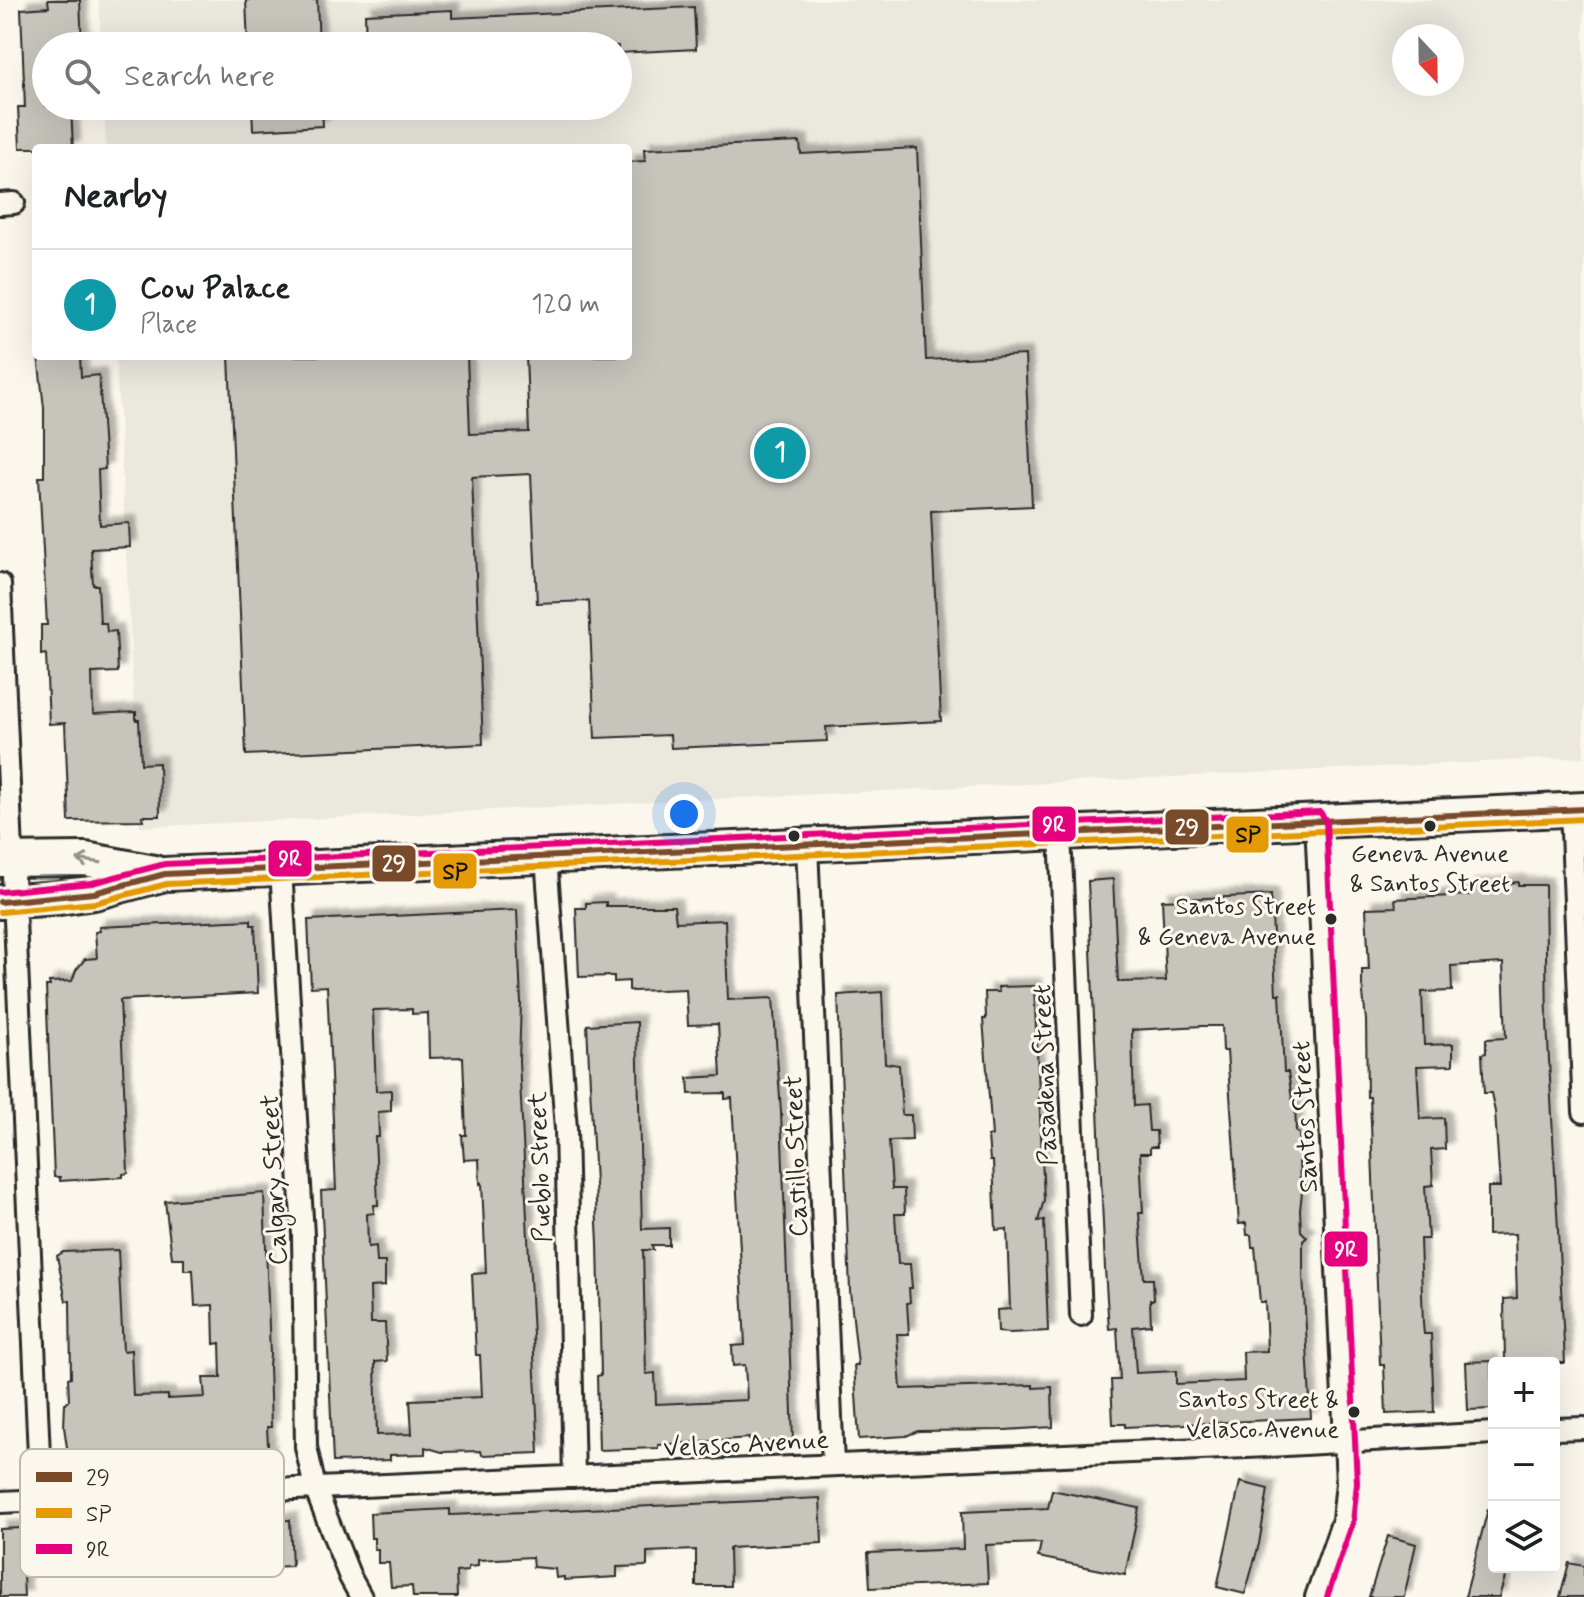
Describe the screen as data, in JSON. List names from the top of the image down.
{
  "streets": {
    "street": [
      "Pasadena Street",
      "Santos Street",
      "Castillo Street",
      "Pueblo Street",
      "Calgary Street",
      "Velasco Avenue"
    ]
  },
  "crossings": [
    ["Santos Street", "Velasco Avenue"],
    ["Castillo Street", "Velasco Avenue"],
    ["Pueblo Street", "Velasco Avenue"],
    ["Calgary Street", "Velasco Avenue"]
  ],
  "places": ["Geneva Avenue & Santos Street", "Santos Street & Geneva Avenue", "Santos Street & Velasco Avenue"],
  "lines": ["transit line 29", "transit line 9R", "transit line SP"],
  "legend": ["29", "SP", "9R"],
  "north": "bottom",
  "page": {
    "search": "Search here",
    "heading": "Nearby",
    "list": [
      {
        "mark": "1",
        "name": "Cow Palace",
        "note": "Place",
        "value": "120 m"
      }
    ],
    "pins": "1",
    "map_buttons": ["+", "−"]
  }
}
